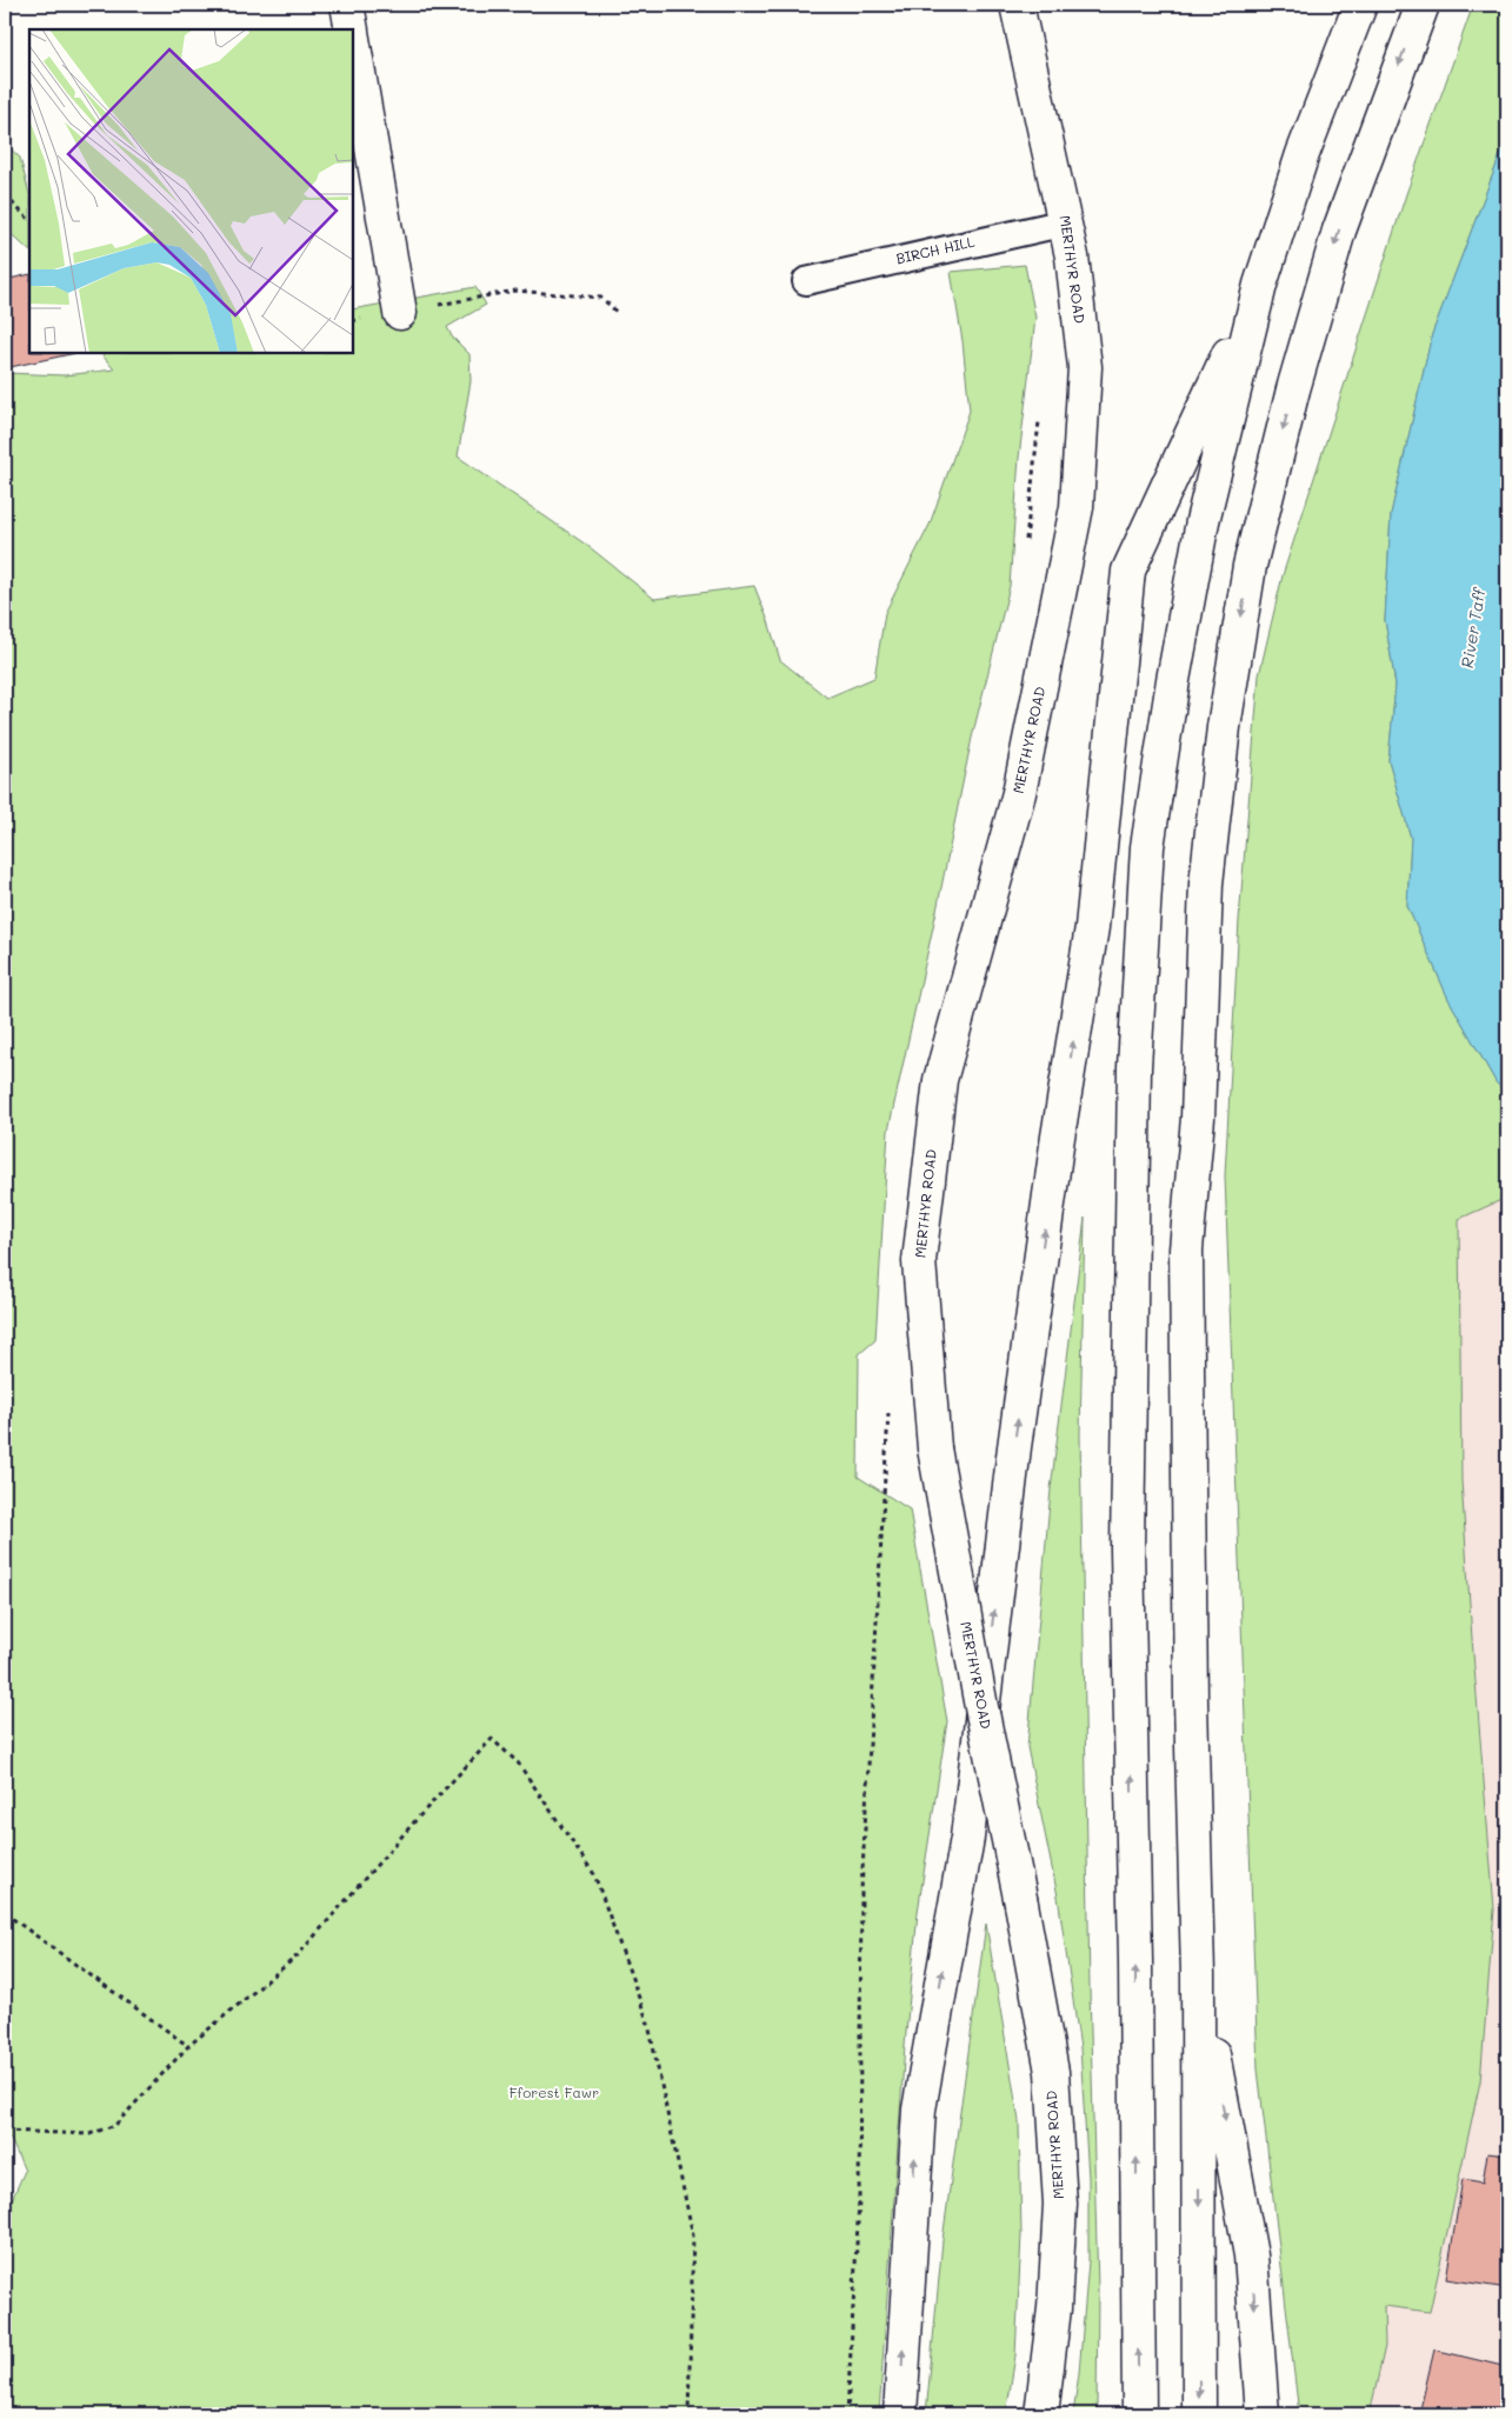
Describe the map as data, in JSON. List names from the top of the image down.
{
  "streets": {
    "main road": ["MERTHYR ROAD"],
    "lane": ["BIRCH HILL"]
  },
  "crossings": [
    ["BIRCH HILL", "MERTHYR ROAD"]
  ],
  "water": ["River Taff"],
  "parks": ["Fforest Fawr"]
}
